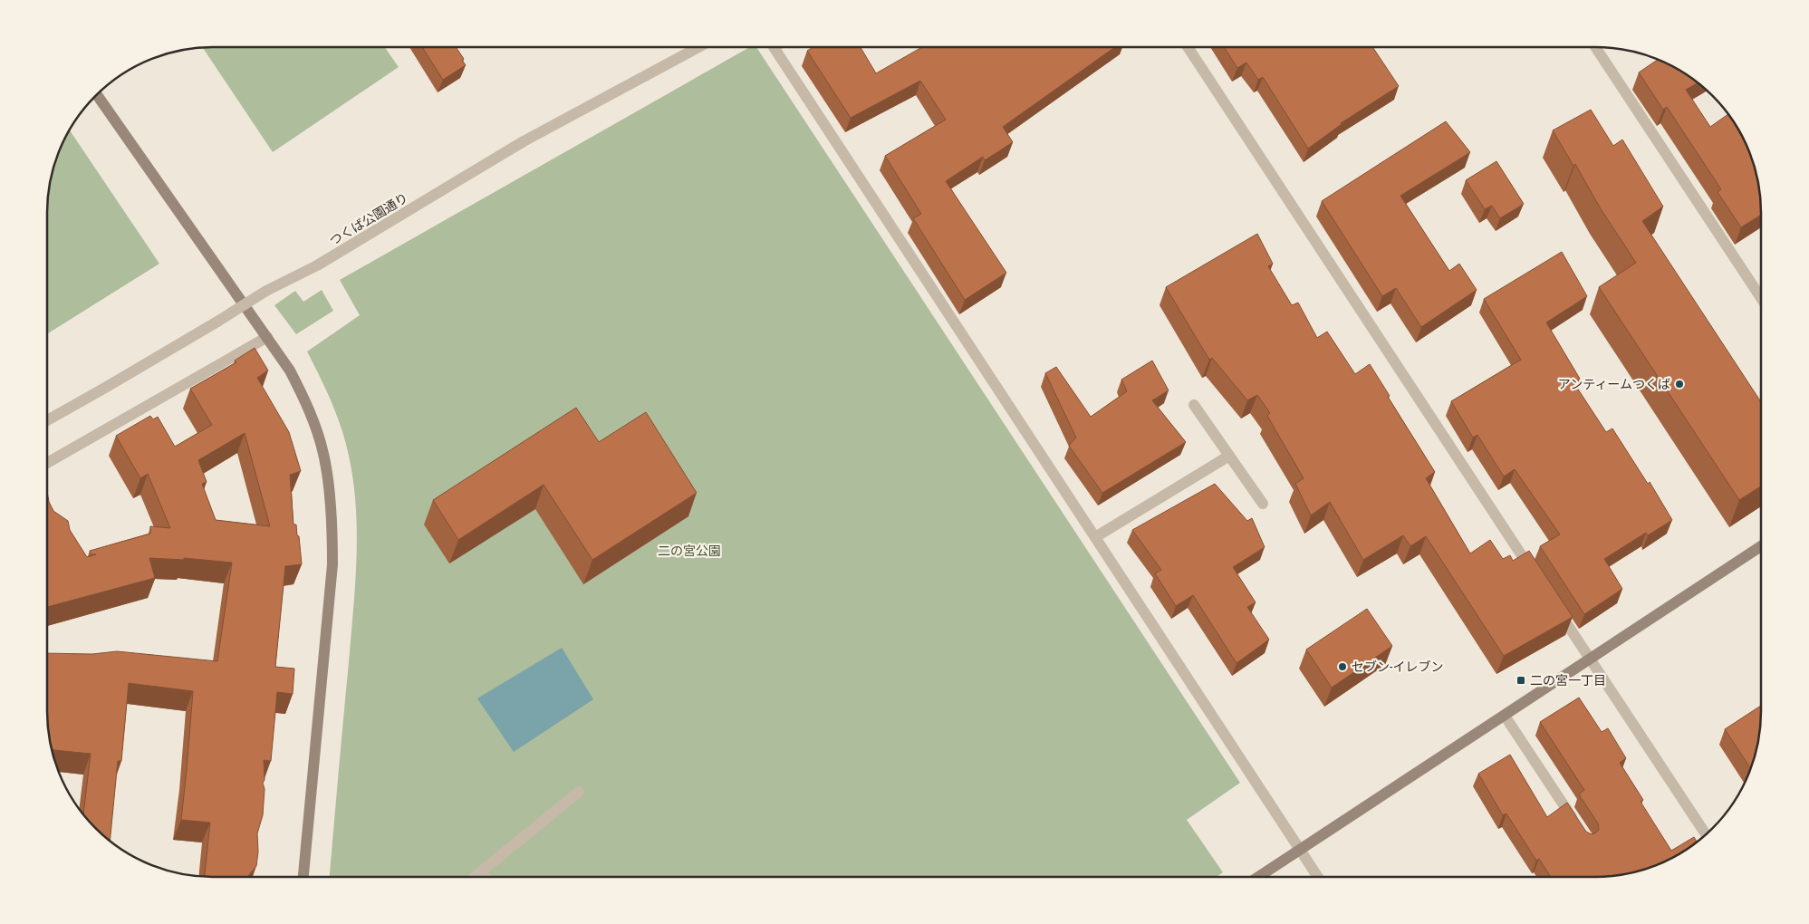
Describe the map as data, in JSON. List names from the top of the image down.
{
  "streets": {
    "street": ["つくば公園通り"]
  },
  "parks": ["二の宮公園"],
  "places": {
    "other": ["アンティームつくば", "セブン-イレブン"],
    "transit": ["二の宮一丁目"]
  }
}
